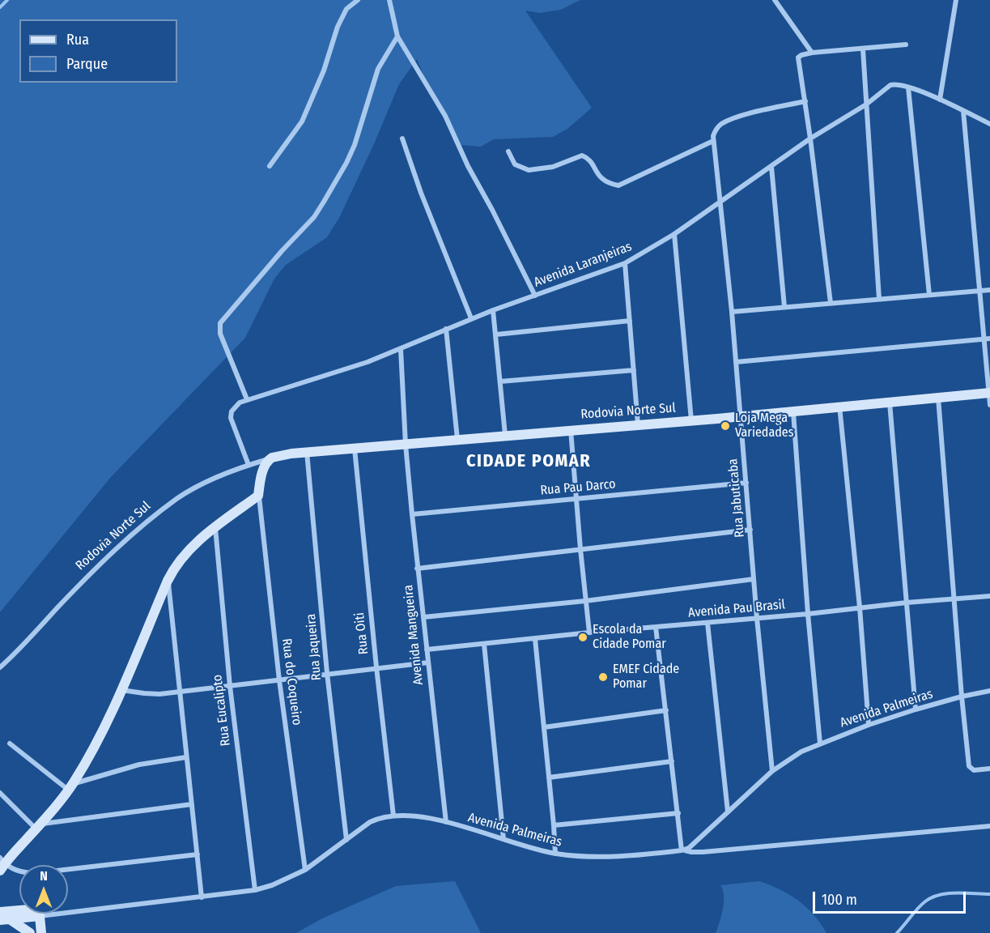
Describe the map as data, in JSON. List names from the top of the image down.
{
  "streets": {
    "street": [
      "Avenida Laranjeiras",
      "Rodovia Norte Sul",
      "Rua Pau Darco",
      "Rua Jabuticaba",
      "Avenida Pau Brasil",
      "Rua Oiti",
      "Avenida Mangueira",
      "Rua Jaqueira",
      "Rua do Coqueiro",
      "Avenida Palmeiras",
      "Rua Eucalipto"
    ]
  },
  "crossings": [
    ["Avenida Laranjeiras", "Rodovia Norte Sul"],
    ["Avenida Laranjeiras", "Rua Jabuticaba"],
    ["Avenida Laranjeiras", "Avenida Mangueira"],
    ["Rodovia Norte Sul", "Rua Jabuticaba"],
    ["Rodovia Norte Sul", "Rua Oiti"],
    ["Rodovia Norte Sul", "Avenida Mangueira"],
    ["Rodovia Norte Sul", "Rua Jaqueira"],
    ["Rua Pau Darco", "Rua Jabuticaba"],
    ["Rua Pau Darco", "Avenida Mangueira"],
    ["Rua Jabuticaba", "Avenida Pau Brasil"],
    ["Rua Jabuticaba", "Avenida Palmeiras"],
    ["Avenida Pau Brasil", "Avenida Mangueira"],
    ["Rua Oiti", "Avenida Palmeiras"],
    ["Avenida Mangueira", "Avenida Palmeiras"],
    ["Rua Jaqueira", "Avenida Palmeiras"],
    ["Rua do Coqueiro", "Avenida Palmeiras"],
    ["Avenida Palmeiras", "Rua Eucalipto"]
  ],
  "districts": ["CIDADE POMAR"],
  "places": ["Loja Mega Variedades", "Escola da Cidade Pomar", "EMEF Cidade Pomar"],
  "legend": ["Rua", "Parque"],
  "scale_bar": "100 m",
  "north": "top"
}
